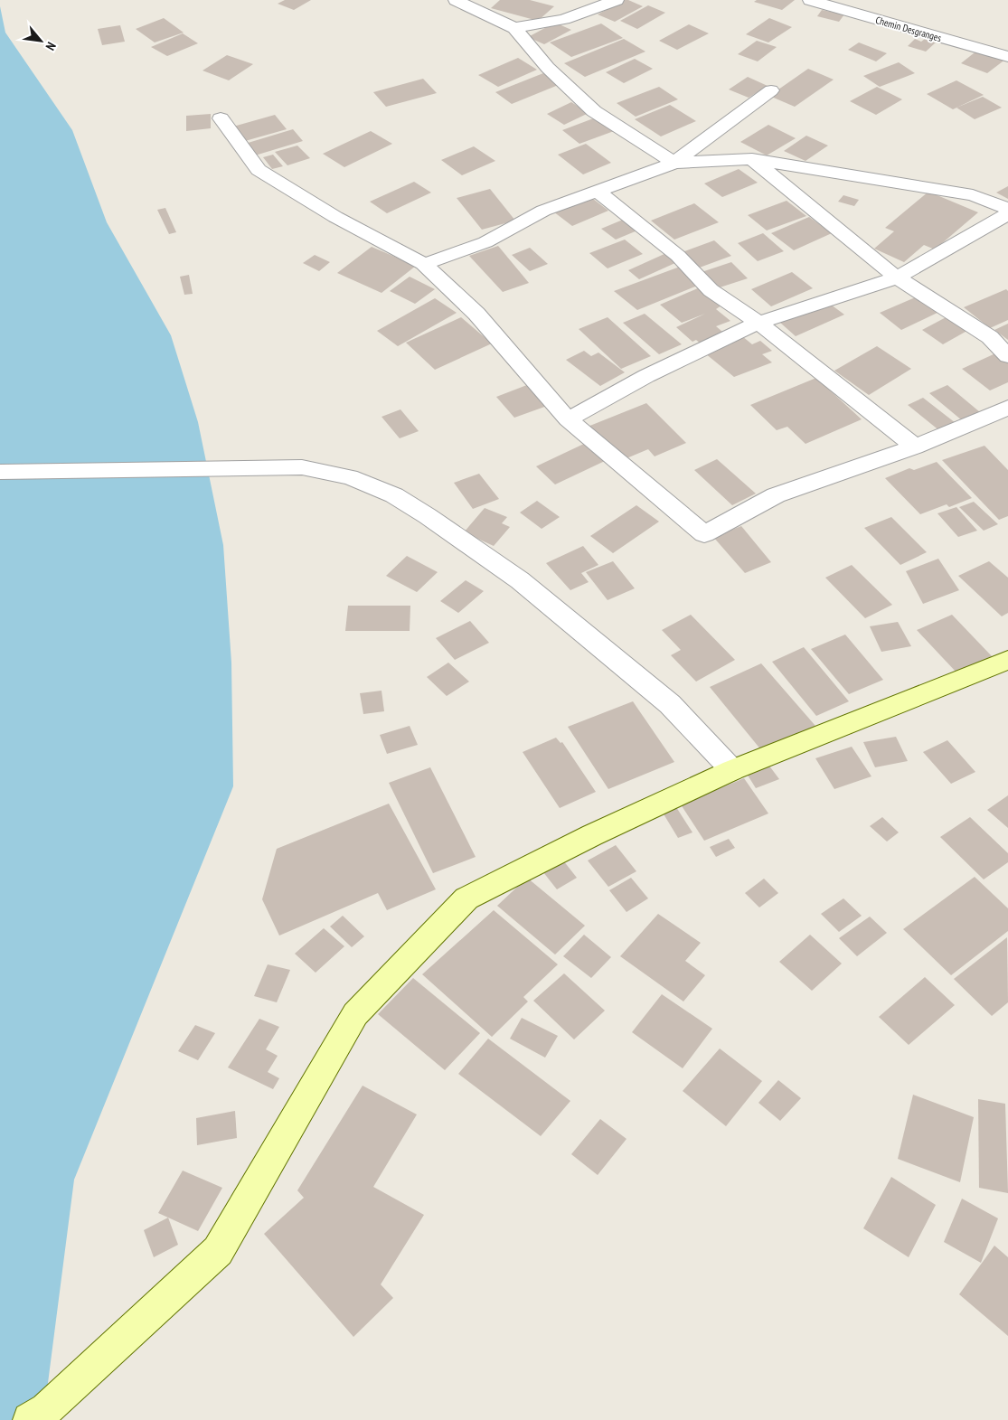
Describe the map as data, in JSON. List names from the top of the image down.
{
  "streets": {
    "street": ["Chemin Desgranges"]
  },
  "north": "bottom right"
}
